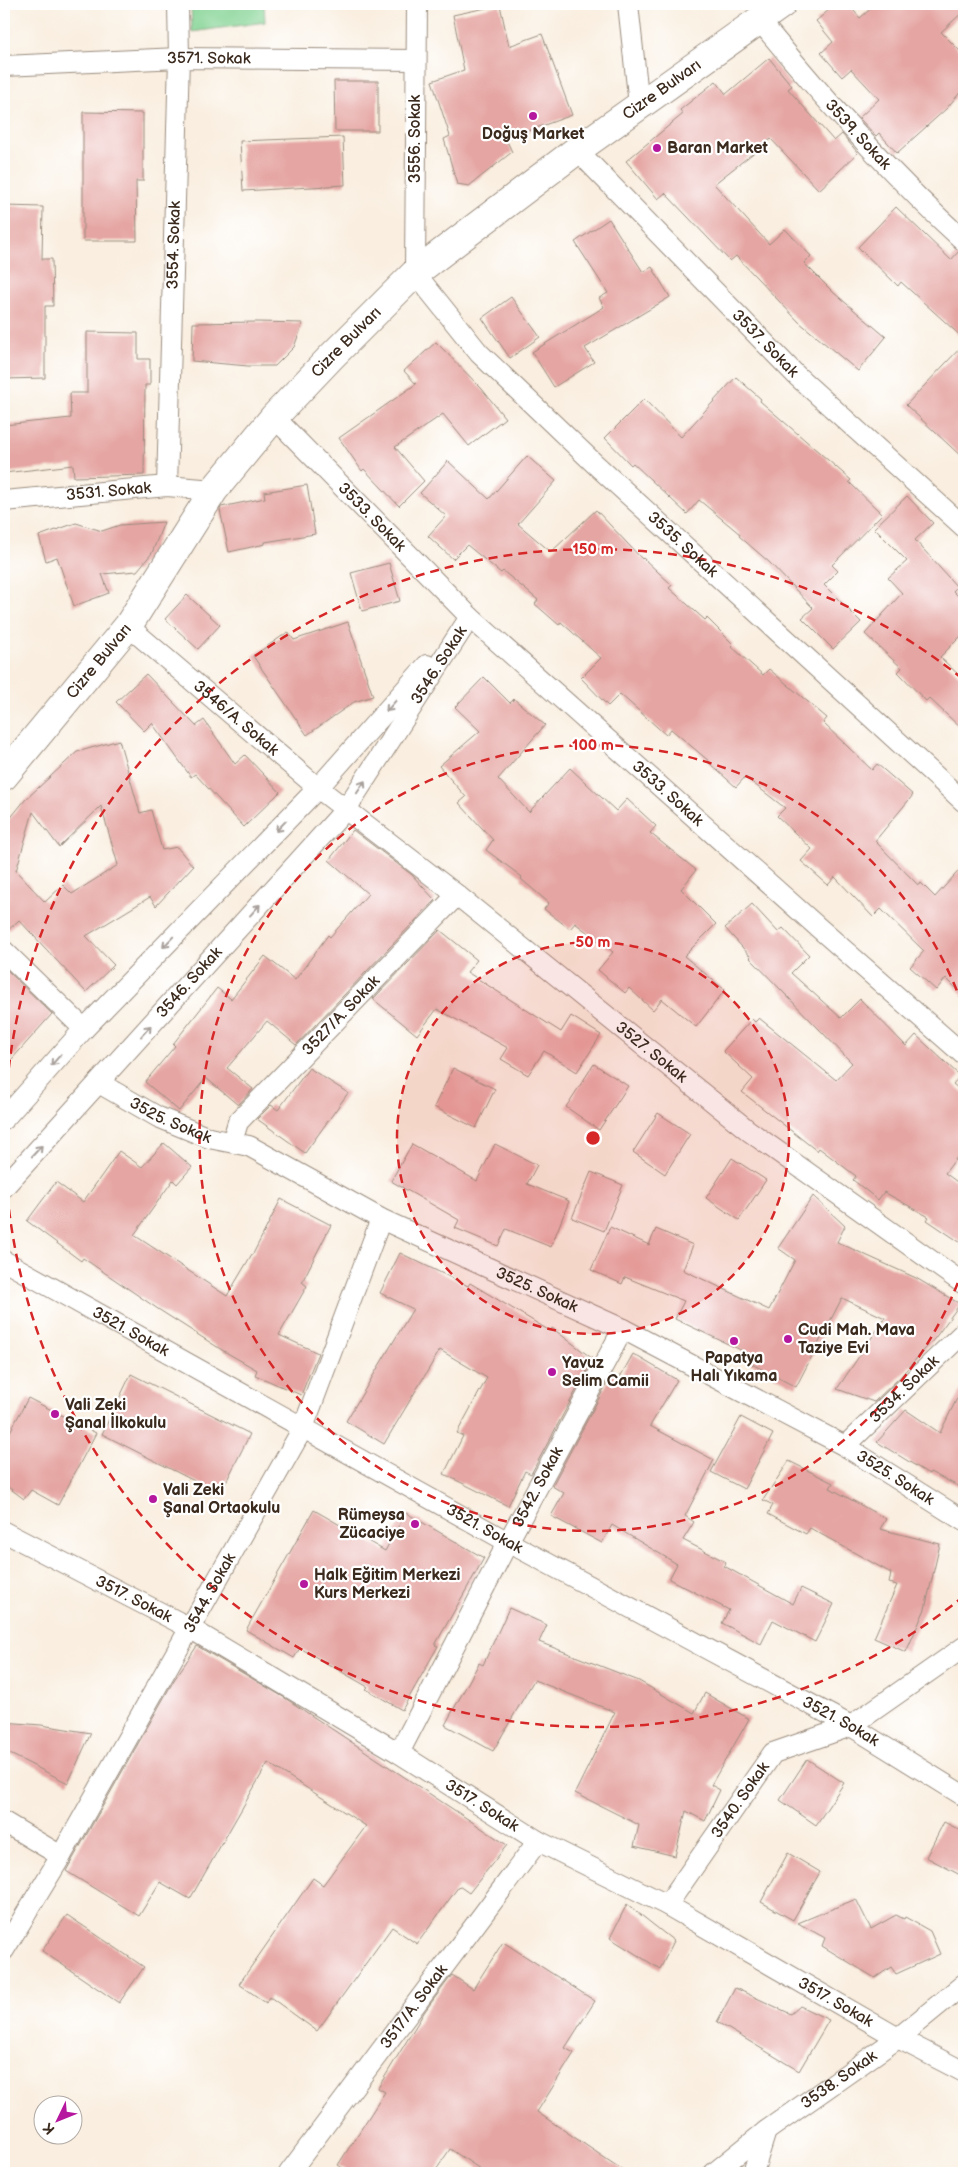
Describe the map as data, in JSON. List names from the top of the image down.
{
  "streets": {
    "main road": ["Cizre Bulvarı"],
    "street": [
      "3571. Sokak",
      "3539. Sokak",
      "3556. Sokak",
      "3554. Sokak",
      "3537. Sokak",
      "3531. Sokak",
      "3533. Sokak",
      "3535. Sokak",
      "3546. Sokak",
      "3546/A. Sokak",
      "3527/A. Sokak",
      "3527. Sokak",
      "3525. Sokak",
      "3521. Sokak",
      "3534. Sokak",
      "3542. Sokak",
      "3544. Sokak",
      "3517. Sokak",
      "3540. Sokak",
      "3517/A. Sokak",
      "3538. Sokak"
    ]
  },
  "crossings": [
    ["3571. Sokak", "3556. Sokak"],
    ["3571. Sokak", "3554. Sokak"],
    ["Cizre Bulvarı", "3539. Sokak"],
    ["Cizre Bulvarı", "3556. Sokak"],
    ["Cizre Bulvarı", "3537. Sokak"],
    ["Cizre Bulvarı", "3531. Sokak"],
    ["Cizre Bulvarı", "3533. Sokak"],
    ["Cizre Bulvarı", "3535. Sokak"],
    ["Cizre Bulvarı", "3546/A. Sokak"],
    ["3556. Sokak", "3535. Sokak"],
    ["3554. Sokak", "3531. Sokak"],
    ["3533. Sokak", "3546. Sokak"],
    ["3546. Sokak", "3546/A. Sokak"],
    ["3546. Sokak", "3527. Sokak"],
    ["3546. Sokak", "3525. Sokak"],
    ["3546/A. Sokak", "3527. Sokak"],
    ["3527/A. Sokak", "3527. Sokak"],
    ["3527/A. Sokak", "3525. Sokak"],
    ["3525. Sokak", "3534. Sokak"],
    ["3525. Sokak", "3542. Sokak"],
    ["3525. Sokak", "3544. Sokak"],
    ["3521. Sokak", "3542. Sokak"],
    ["3521. Sokak", "3544. Sokak"],
    ["3521. Sokak", "3540. Sokak"],
    ["3542. Sokak", "3517. Sokak"],
    ["3544. Sokak", "3517. Sokak"],
    ["3517. Sokak", "3540. Sokak"],
    ["3517. Sokak", "3517/A. Sokak"],
    ["3517. Sokak", "3538. Sokak"]
  ],
  "places": [
    "Doğuş Market",
    "Baran Market",
    "Cudi Mah. Mava Taziye Evi",
    "Papatya Halı Yıkama",
    "Yavuz Selim Camii",
    "Vali Zeki Şanal İlkokulu",
    "Vali Zeki Şanal Ortaokulu",
    "Rümeysa Zücaciye",
    "Halk Eğitim Merkezi Kurs Merkezi"
  ],
  "north": "bottom left",
  "rings": ["150 m", "100 m", "50 m"]
}
